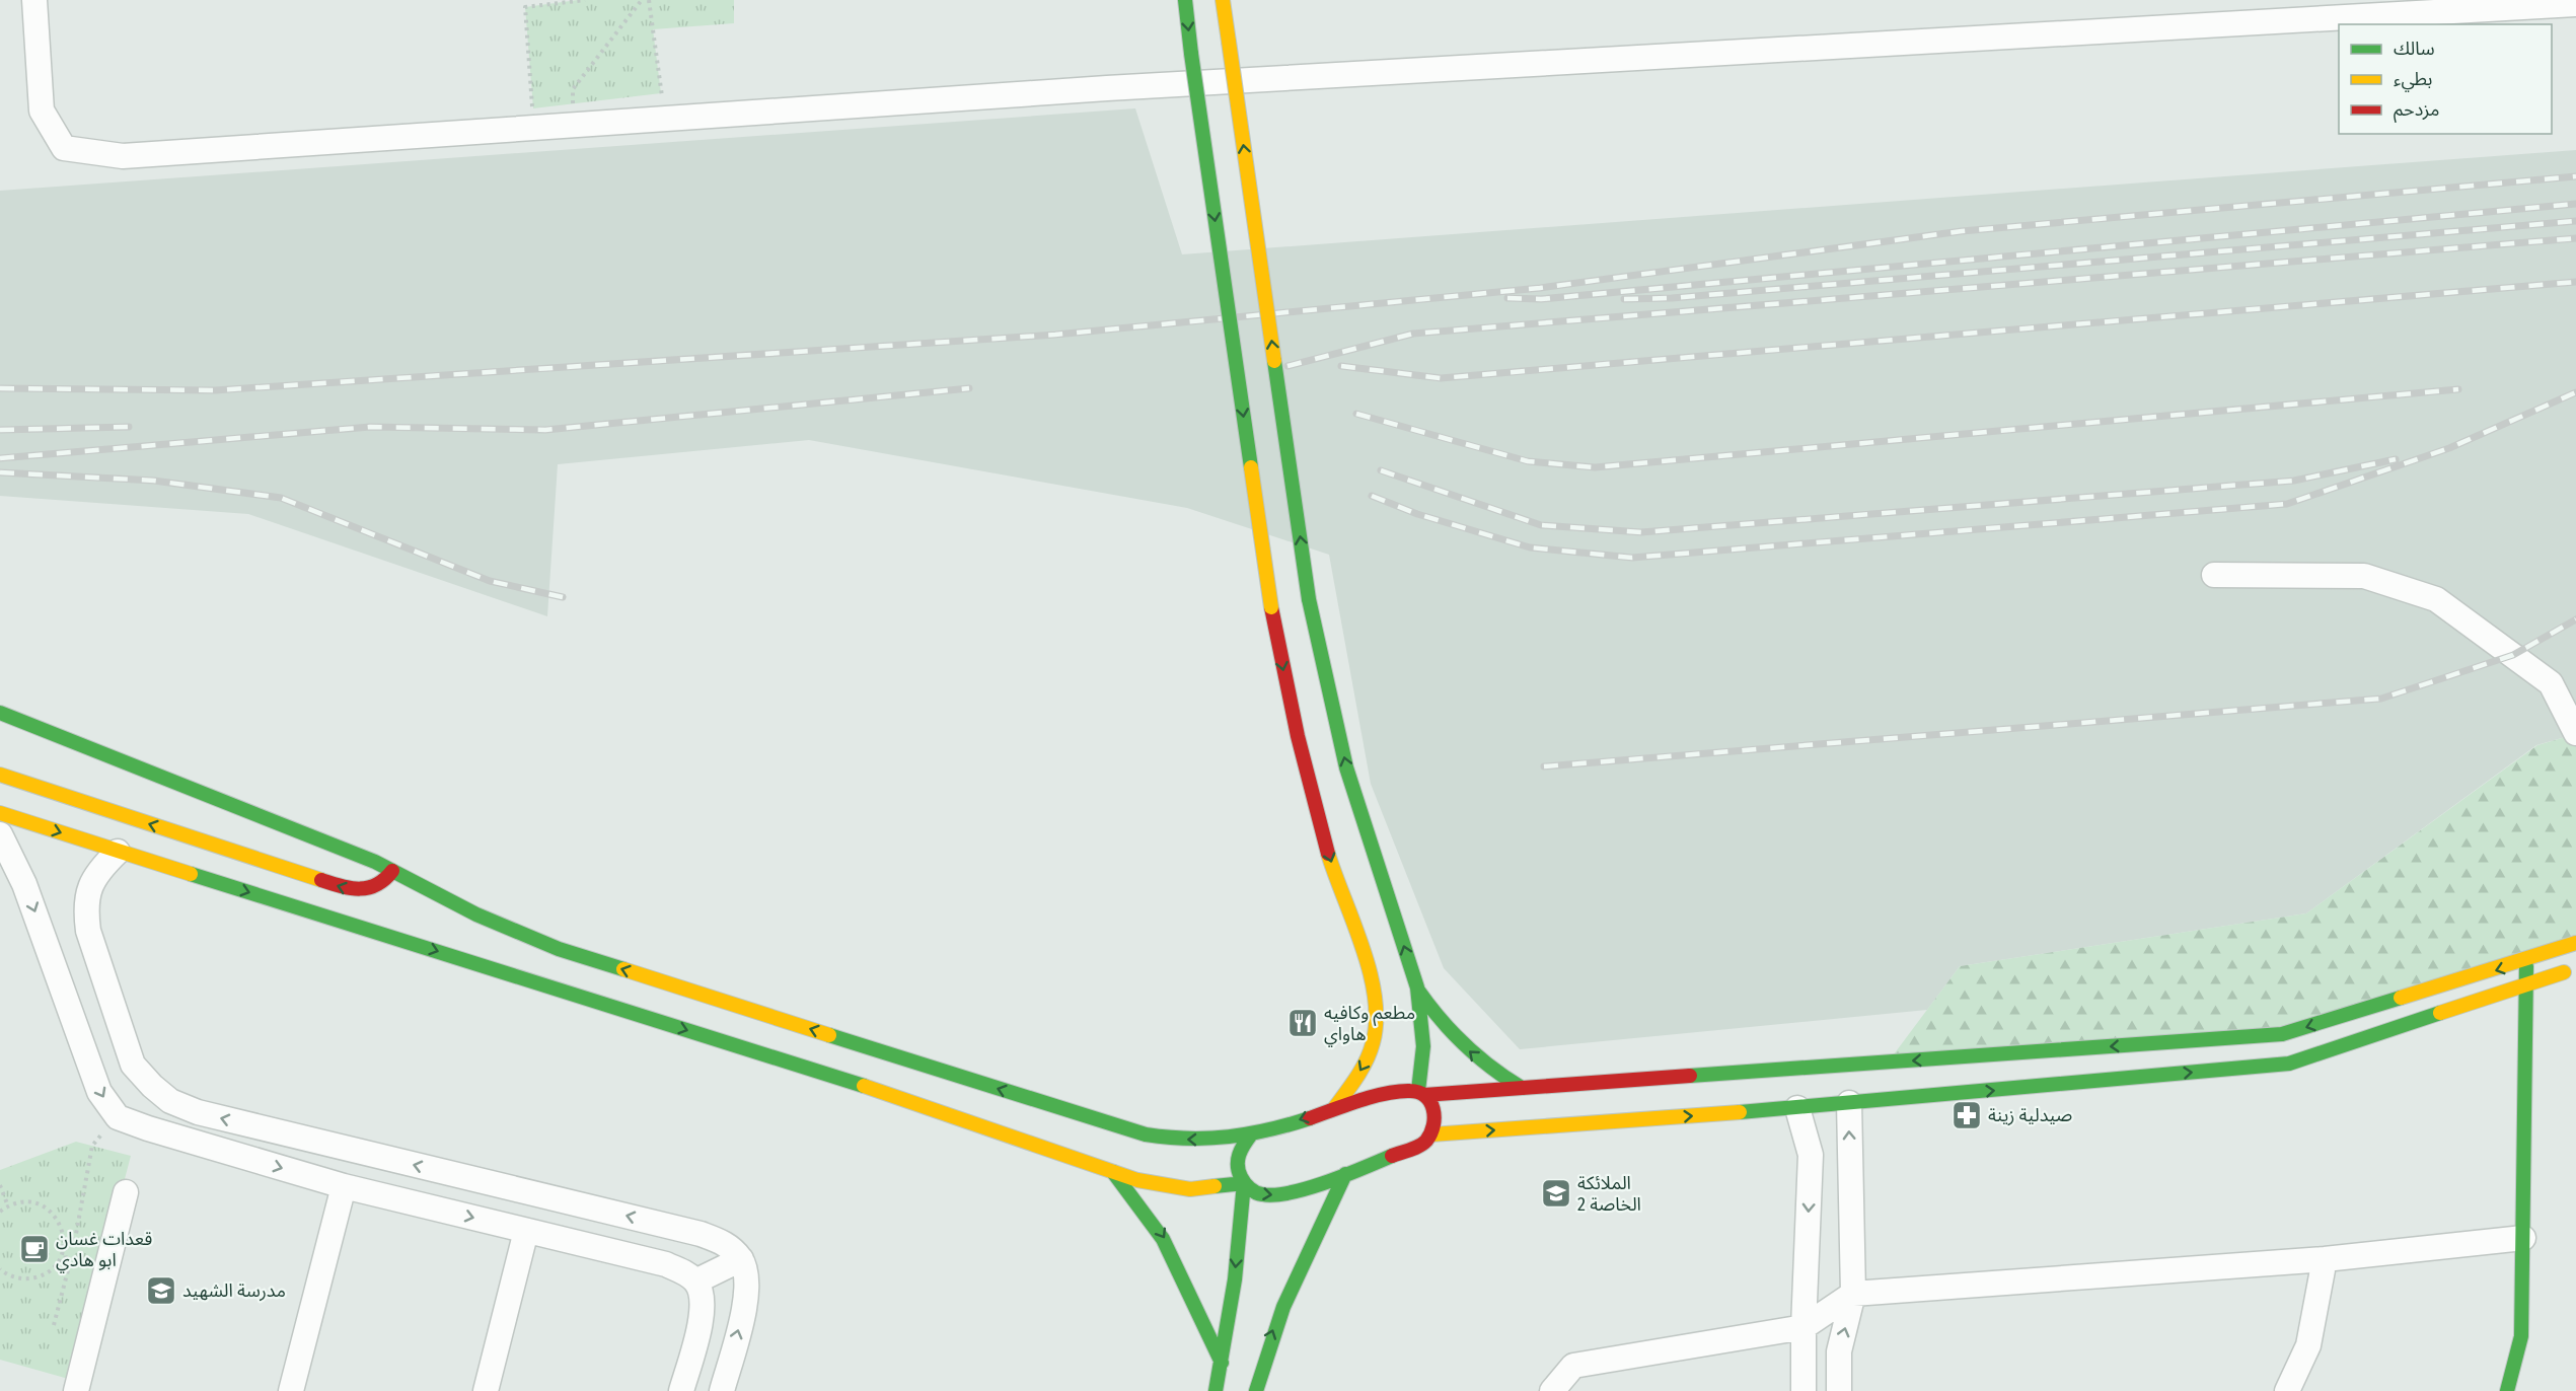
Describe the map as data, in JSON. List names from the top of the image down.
{
  "places": {
    "restaurant": ["مطعم وكافيه هاواي"],
    "pharmacy": ["صيدلية زينة"],
    "school or university": ["الملائكة الخاصة 2", "مدرسة الشهيد"],
    "cafe": ["قعدات غسان ابو هادي"]
  },
  "legend": ["سالك", "بطيء", "مزدحم"]
}
